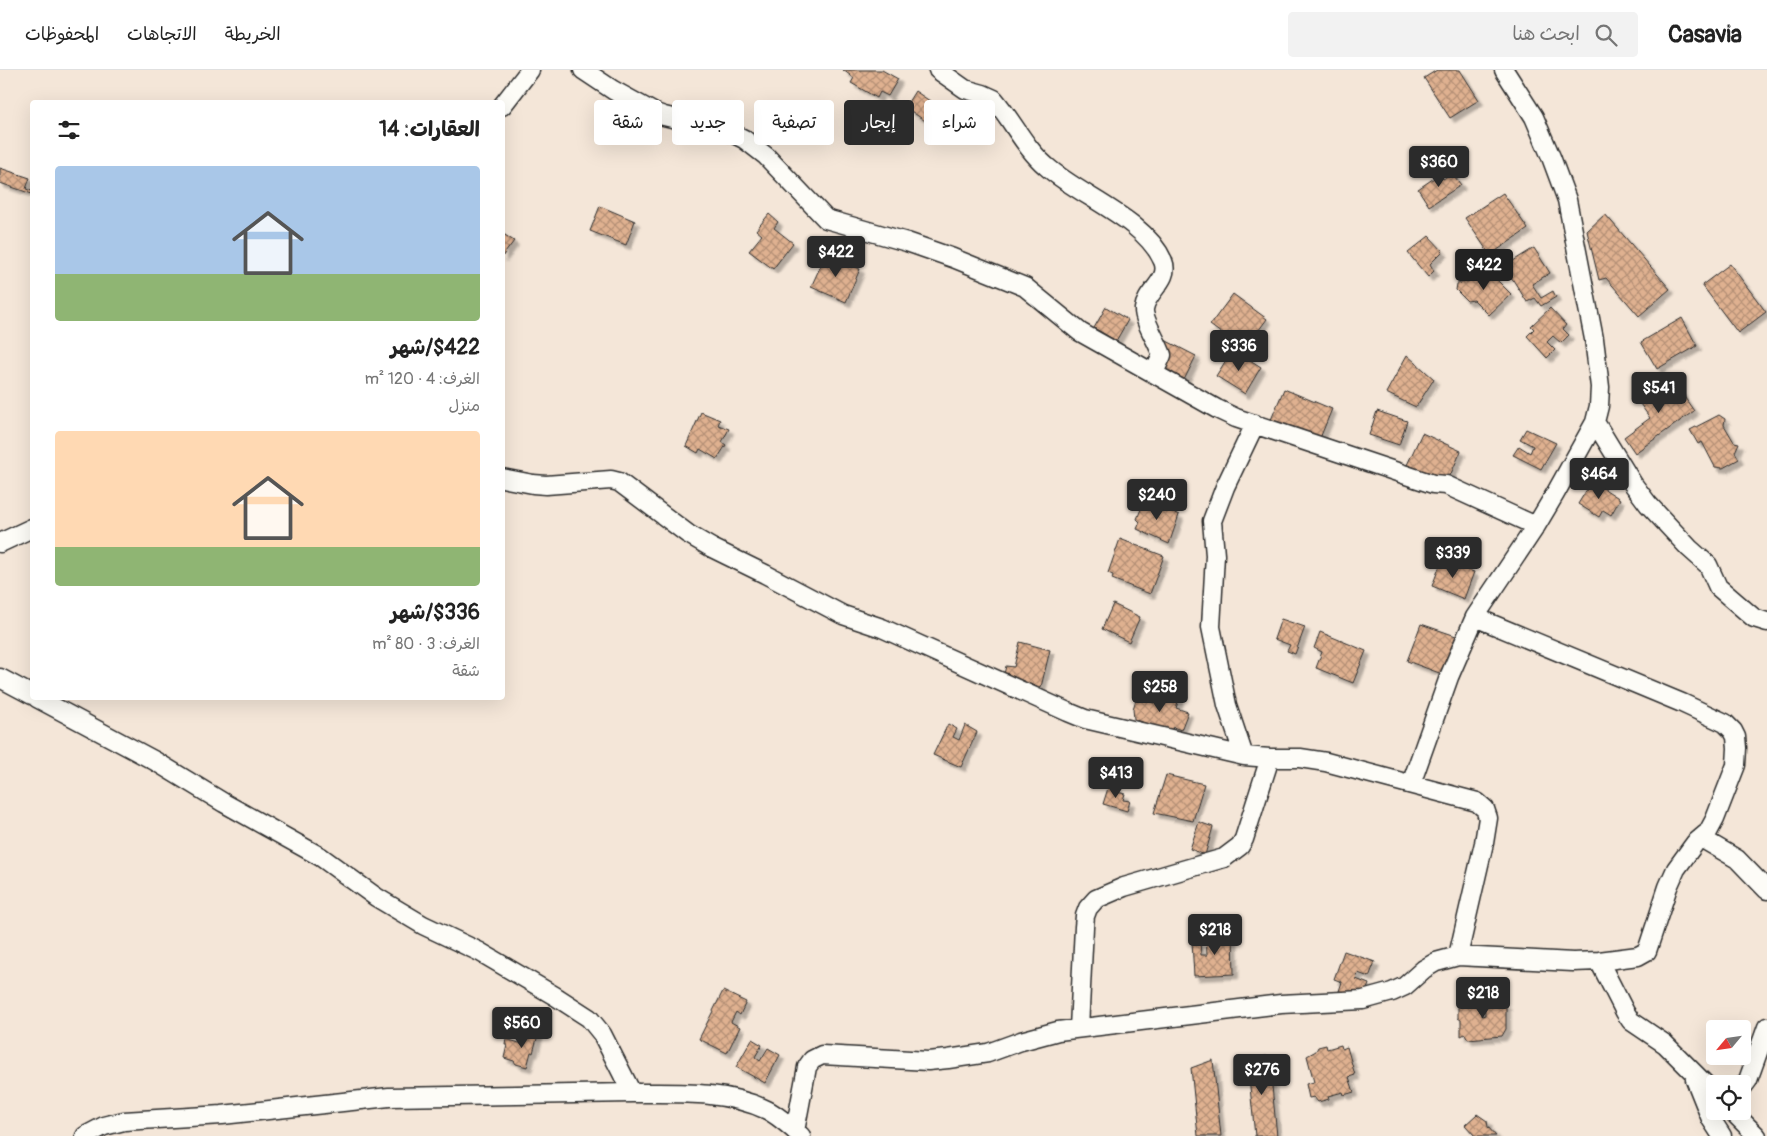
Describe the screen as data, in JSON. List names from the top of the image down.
{
  "north": "bottom left",
  "page": {
    "header": "Casavia",
    "search": "ابحث هنا",
    "nav": ["الخريطة", "الاتجاهات", "المحفوظات"],
    "chip": [
      "شراء",
      "إيجار",
      "تصفية",
      "جديد",
      "شقة"
    ],
    "heading": "العقارات: 14",
    "price": [
      "$360",
      "$422",
      "$422",
      "$336",
      "$541",
      "$464",
      "$240",
      "$339",
      "$258",
      "$413",
      "$218",
      "$218",
      "$560",
      "$276"
    ],
    "list": [
      {
        "name": "$422/شهر",
        "note": "الغرف: 4 · 120 m² · منزل"
      },
      {
        "name": "$336/شهر",
        "note": "الغرف: 3 · 80 m² · شقة"
      }
    ]
  }
}
